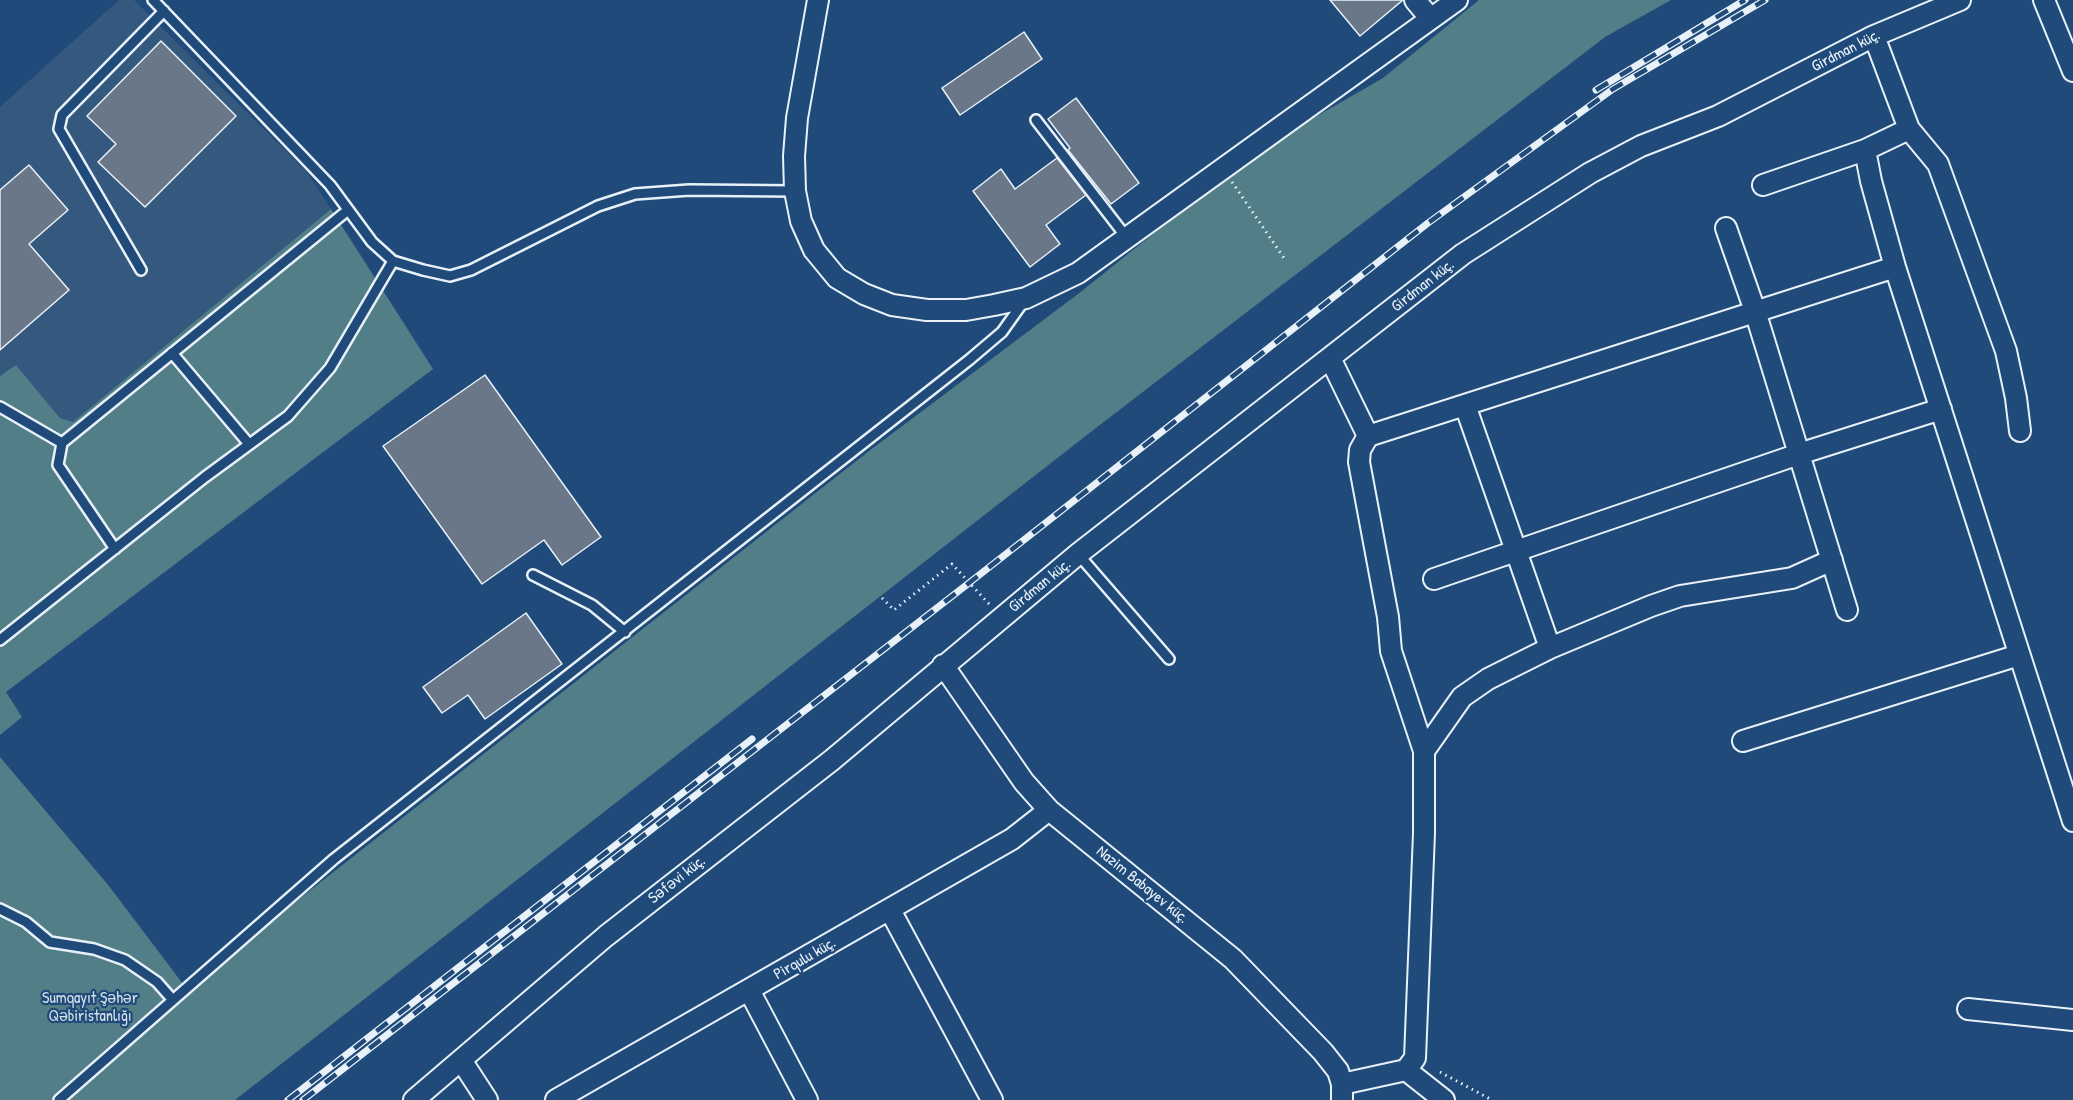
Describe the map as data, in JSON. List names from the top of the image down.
{
  "streets": {
    "street": [
      "Girdman küç.",
      "Səfəvi küç.",
      "Nazim Babayev küç.",
      "Pirqulu küç."
    ]
  },
  "crossings": [
    ["Girdman küç.", "Səfəvi küç."],
    ["Girdman küç.", "Nazim Babayev küç."],
    ["Səfəvi küç.", "Nazim Babayev küç."],
    ["Nazim Babayev küç.", "Pirqulu küç."]
  ],
  "parks": ["Sumqayıt Şəhər Qəbiristanlığı"]
}
